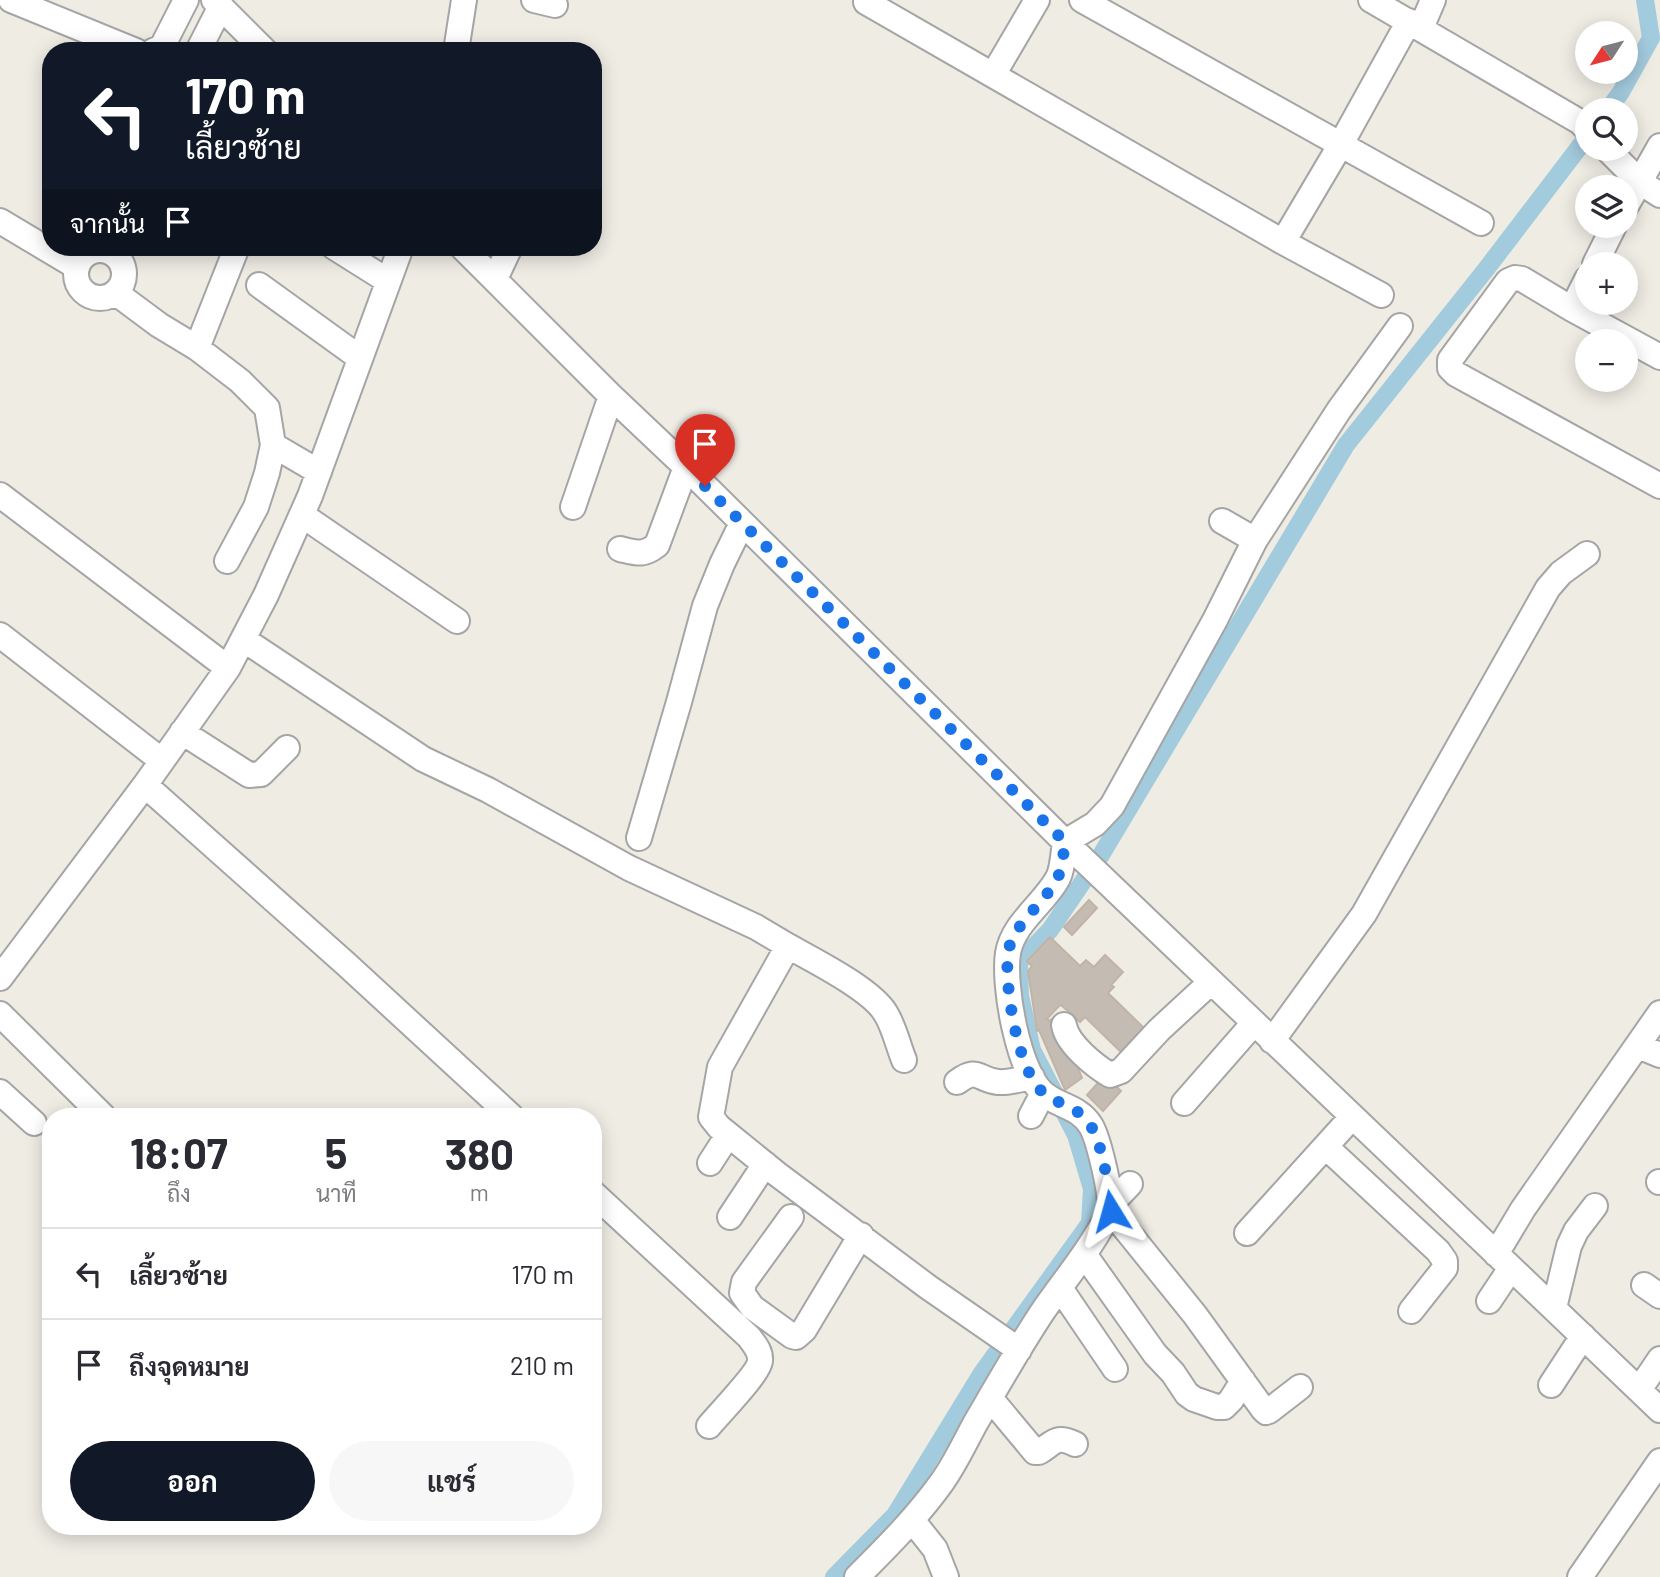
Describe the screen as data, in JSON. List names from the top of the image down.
{
  "north": "bottom left",
  "page": {
    "map_buttons": ["+", "−"],
    "turn": ["170 m", "เลี้ยวซ้าย"],
    "then": "จากนั้น",
    "eta": [
      "18:07",
      "ถึง",
      "5",
      "นาที",
      "380",
      "m"
    ],
    "list": [
      {
        "name": "เลี้ยวซ้าย",
        "value": "170 m"
      },
      {
        "name": "ถึงจุดหมาย",
        "value": "210 m"
      }
    ],
    "buttons": ["ออก", "แชร์"]
  }
}
